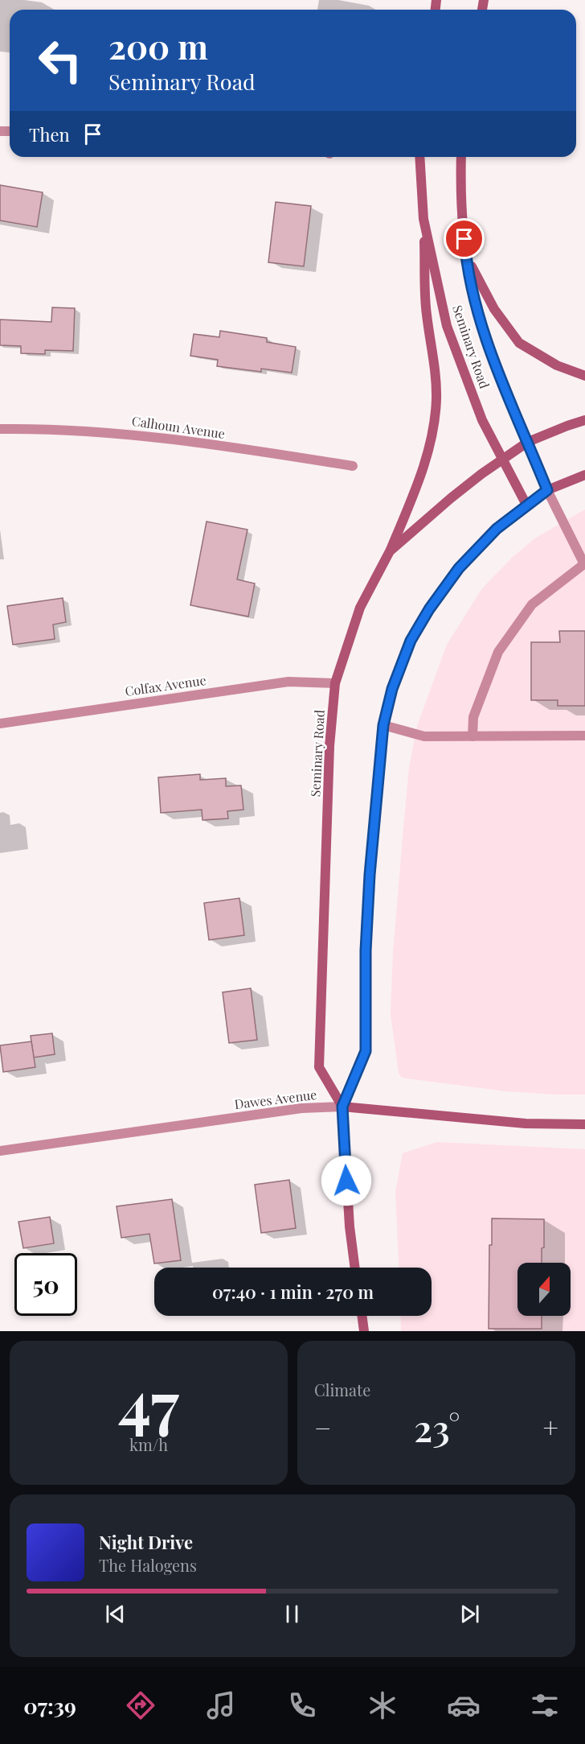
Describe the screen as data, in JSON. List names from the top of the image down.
{
  "streets": {
    "main road": ["Seminary Road", "Dawes Avenue"],
    "street": ["Calhoun Avenue", "Colfax Avenue"]
  },
  "crossings": [
    ["Seminary Road", "Colfax Avenue"],
    ["Seminary Road", "Dawes Avenue"]
  ],
  "north": "top",
  "page": {
    "turn": ["200 m", "Seminary Road"],
    "then": "Then",
    "limit": "50",
    "trip": "07:40 · 1 min · 270 m",
    "tile": [
      ["47", "km/h"],
      "Climate"
    ],
    "heat": ["−", "23°", "+"],
    "song": ["Night Drive", "The Halogens"],
    "tabs": "07:39"
  }
}
